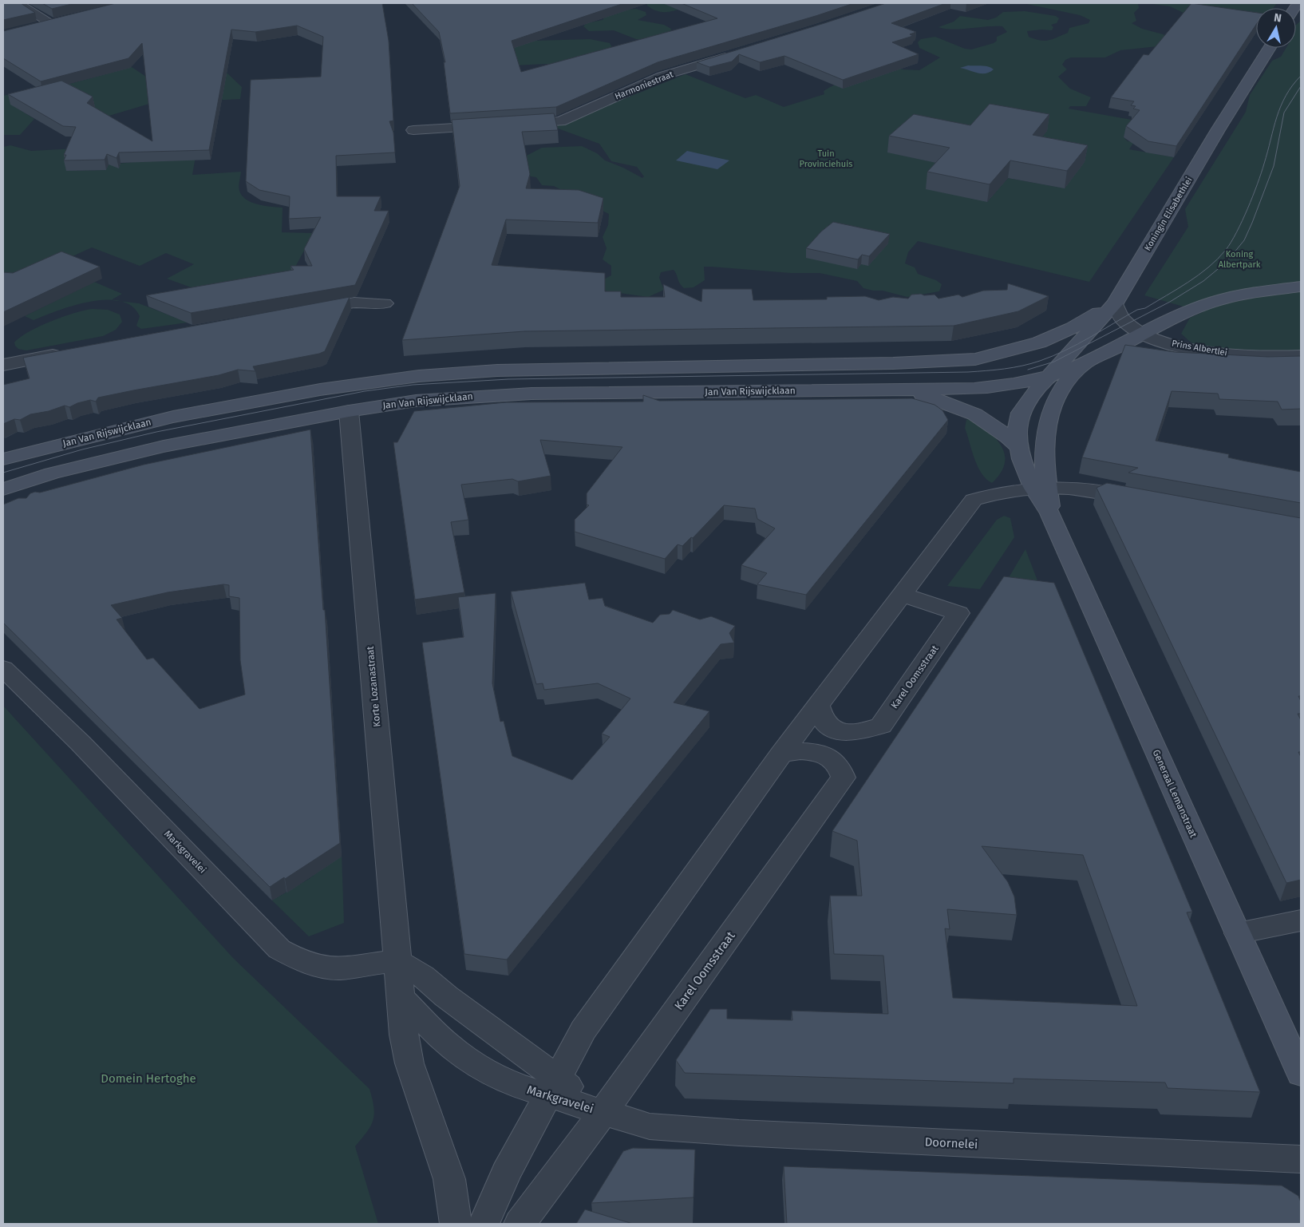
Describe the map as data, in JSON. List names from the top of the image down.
{
  "streets": {
    "main road": ["Koningin Elisabethlei", "Jan Van Rijswijcklaan", "Generaal Lemanstraat"],
    "street": [
      "Harmoniestraat",
      "Prins Albertlei",
      "Karel Oomsstraat",
      "Korte Lozanastraat",
      "Markgravelei",
      "Doornelei"
    ]
  },
  "crossings": [
    ["Koningin Elisabethlei", "Prins Albertlei"],
    ["Koningin Elisabethlei", "Jan Van Rijswijcklaan"],
    ["Koningin Elisabethlei", "Generaal Lemanstraat"],
    ["Prins Albertlei", "Jan Van Rijswijcklaan"],
    ["Jan Van Rijswijcklaan", "Korte Lozanastraat"],
    ["Jan Van Rijswijcklaan", "Generaal Lemanstraat"],
    ["Karel Oomsstraat", "Markgravelei"],
    ["Karel Oomsstraat", "Doornelei"],
    ["Korte Lozanastraat", "Markgravelei"],
    ["Markgravelei", "Doornelei"]
  ],
  "parks": ["Tuin Provinciehuis", "Koning Albertpark", "Domein Hertoghe"],
  "north": "top"
}
